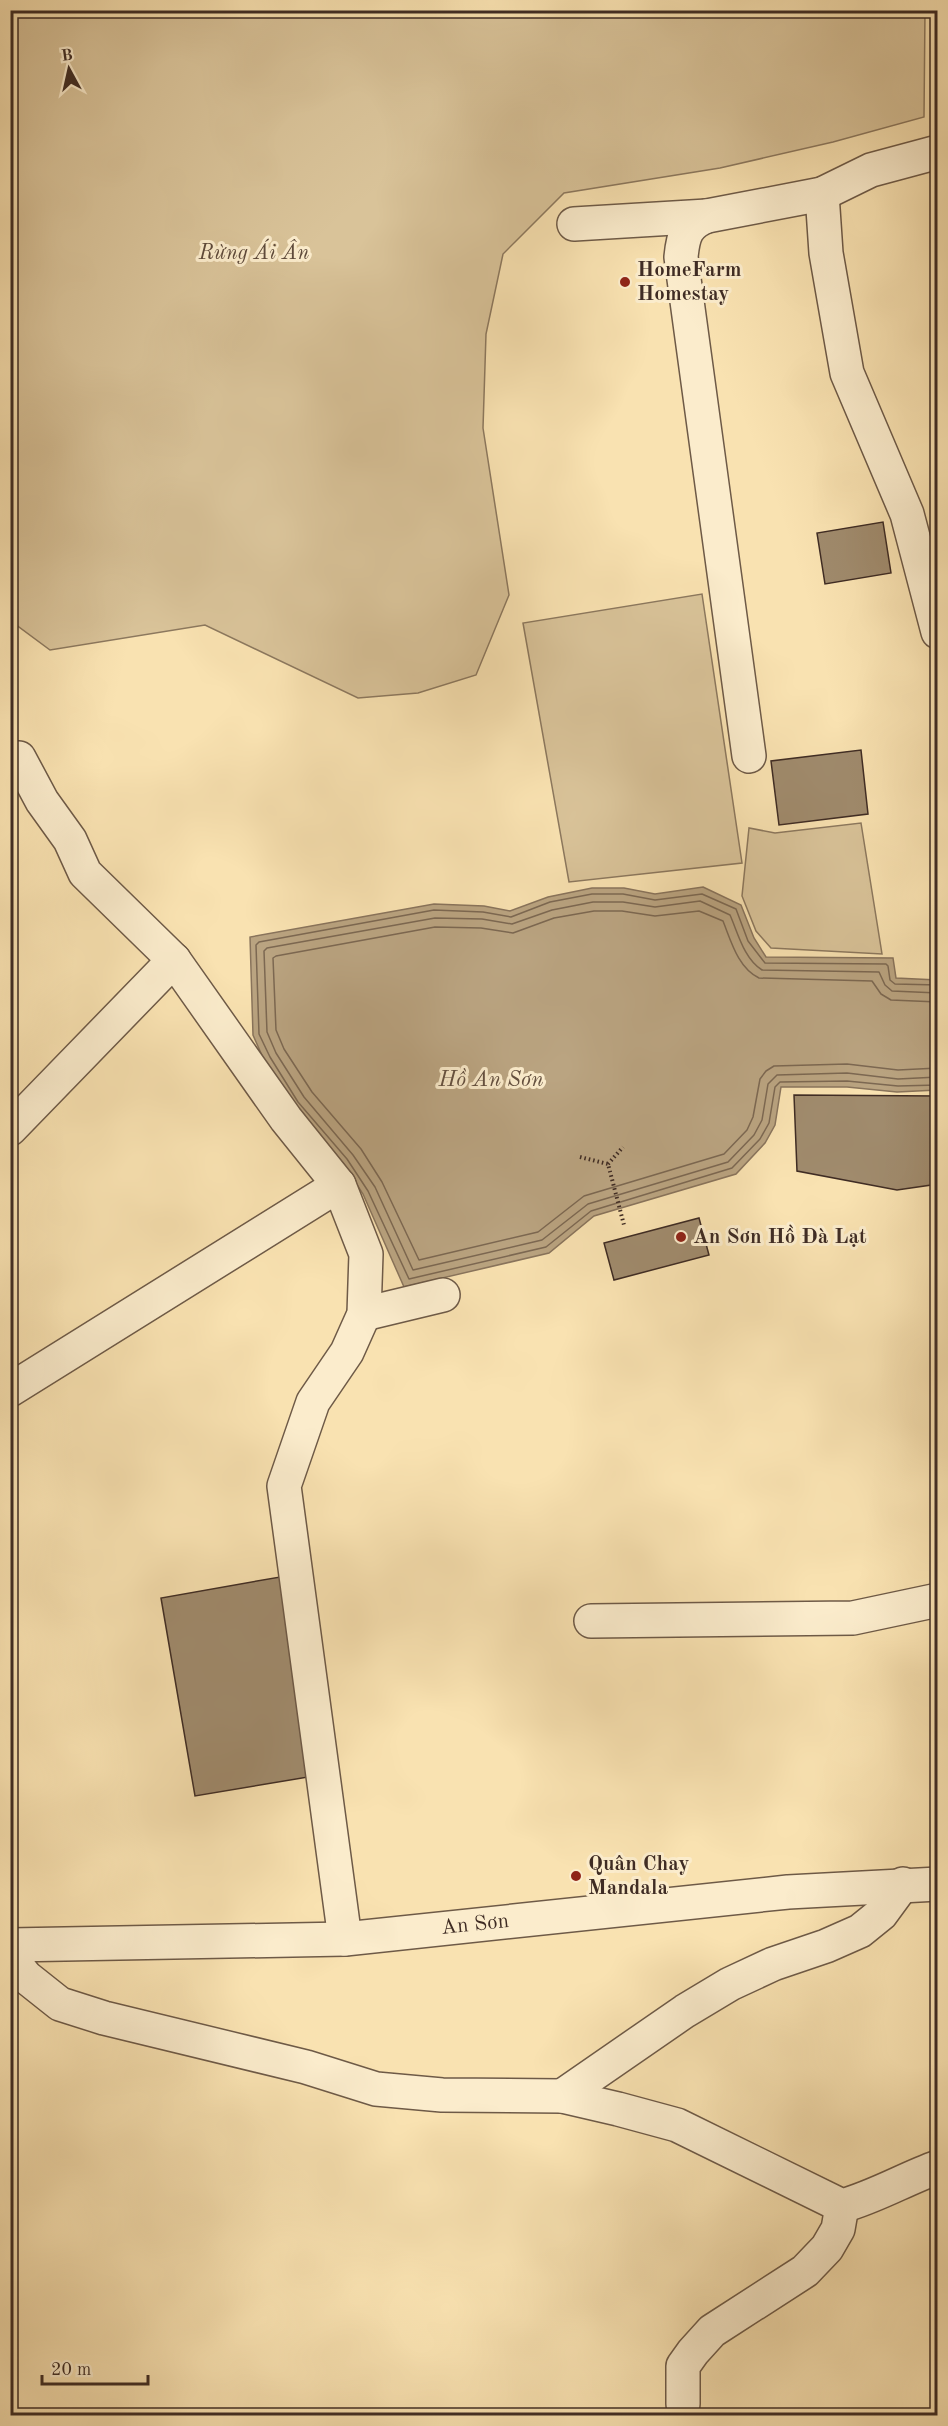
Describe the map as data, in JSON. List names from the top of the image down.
{
  "streets": {
    "street": ["An Sơn"]
  },
  "water": ["Hồ An Sơn"],
  "parks": ["Rừng Ái Ân"],
  "places": ["HomeFarm Homestay", "An Sơn Hồ Đà Lạt", "Quân Chay Mandala"],
  "scale_bar": "20 m",
  "north": "top"
}
